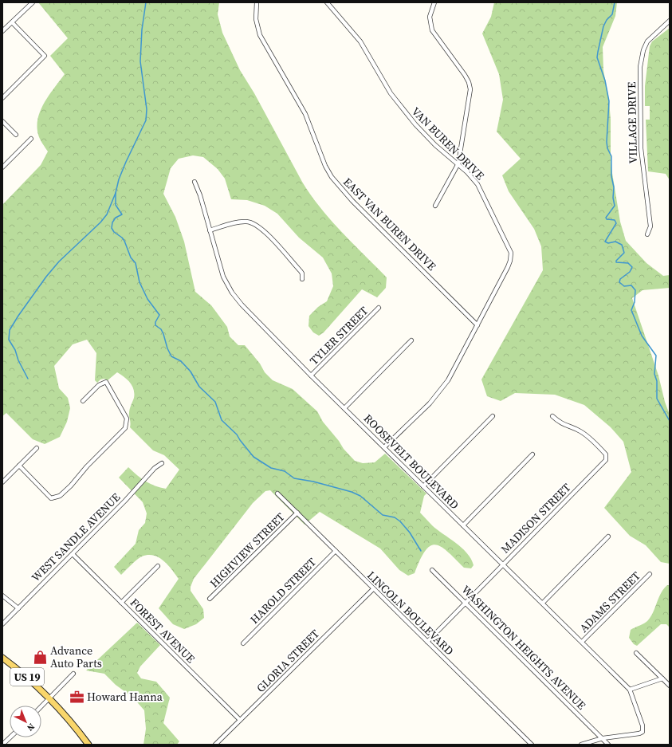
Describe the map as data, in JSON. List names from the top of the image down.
{
  "streets": {
    "main road": ["US 19"],
    "street": [
      "VILLAGE DRIVE",
      "VAN BUREN DRIVE",
      "EAST VAN BUREN DRIVE",
      "TYLER STREET",
      "ROOSEVELT BOULEVARD",
      "MADISON STREET",
      "WEST SANDLE AVENUE",
      "HIGHVIEW STREET",
      "HAROLD STREET",
      "ADAMS STREET",
      "LINCOLN BOULEVARD",
      "FOREST AVENUE",
      "WASHINGTON HEIGHTS AVENUE",
      "GLORIA STREET"
    ]
  },
  "crossings": [
    ["VAN BUREN DRIVE", "EAST VAN BUREN DRIVE"],
    ["TYLER STREET", "ROOSEVELT BOULEVARD"],
    ["ROOSEVELT BOULEVARD", "MADISON STREET"],
    ["ROOSEVELT BOULEVARD", "ADAMS STREET"],
    ["ROOSEVELT BOULEVARD", "WASHINGTON HEIGHTS AVENUE"],
    ["MADISON STREET", "LINCOLN BOULEVARD"],
    ["MADISON STREET", "WASHINGTON HEIGHTS AVENUE"],
    ["WEST SANDLE AVENUE", "FOREST AVENUE"],
    ["HIGHVIEW STREET", "LINCOLN BOULEVARD"],
    ["HAROLD STREET", "LINCOLN BOULEVARD"],
    ["LINCOLN BOULEVARD", "GLORIA STREET"],
    ["FOREST AVENUE", "GLORIA STREET"]
  ],
  "places": {
    "shop": ["Advance Auto Parts"],
    "office": ["Howard Hanna"]
  },
  "north": "bottom right"
}
